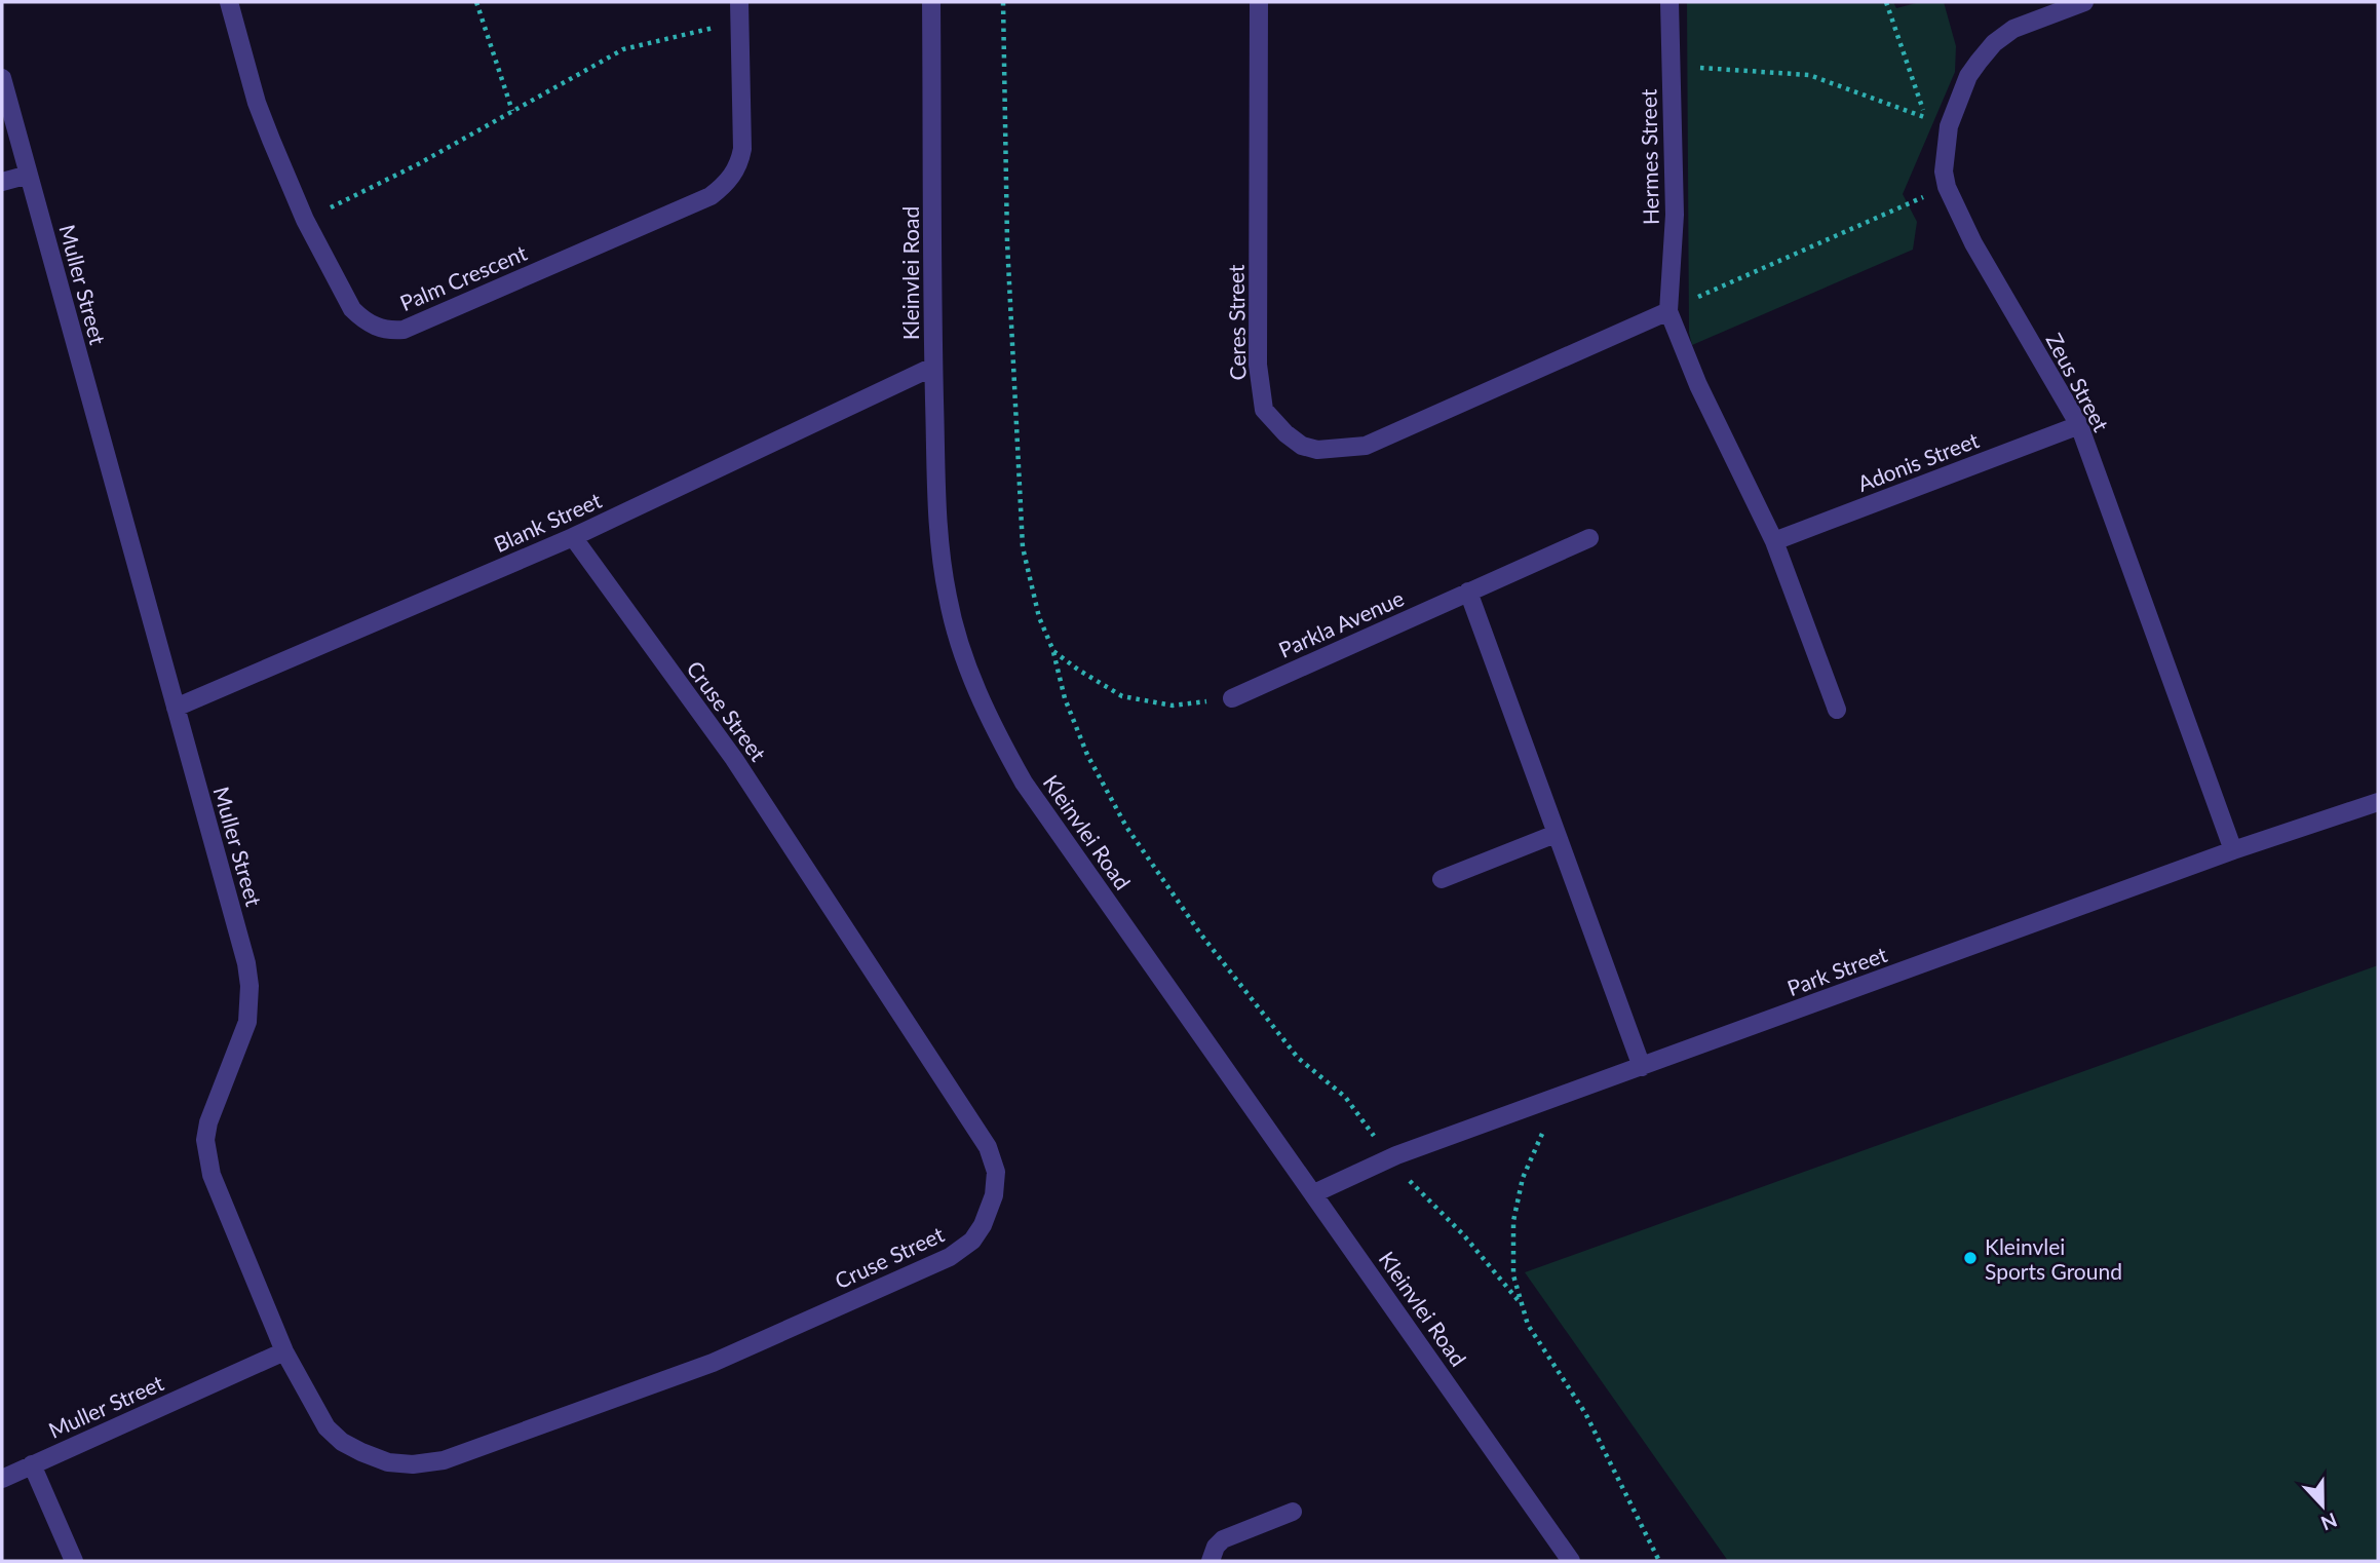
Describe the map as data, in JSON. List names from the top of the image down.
{
  "streets": {
    "street": [
      "Hermes Street",
      "Kleinvlei Road",
      "Palm Crescent",
      "Muller Street",
      "Ceres Street",
      "Zeus Street",
      "Adonis Street",
      "Blank Street",
      "Parkla Avenue",
      "Cruse Street",
      "Park Street"
    ]
  },
  "crossings": [
    ["Hermes Street", "Ceres Street"],
    ["Kleinvlei Road", "Blank Street"],
    ["Kleinvlei Road", "Park Street"],
    ["Muller Street", "Blank Street"],
    ["Muller Street", "Cruse Street"],
    ["Zeus Street", "Adonis Street"],
    ["Zeus Street", "Park Street"],
    ["Blank Street", "Cruse Street"]
  ],
  "places": ["Kleinvlei Sports Ground"],
  "north": "bottom"
}
